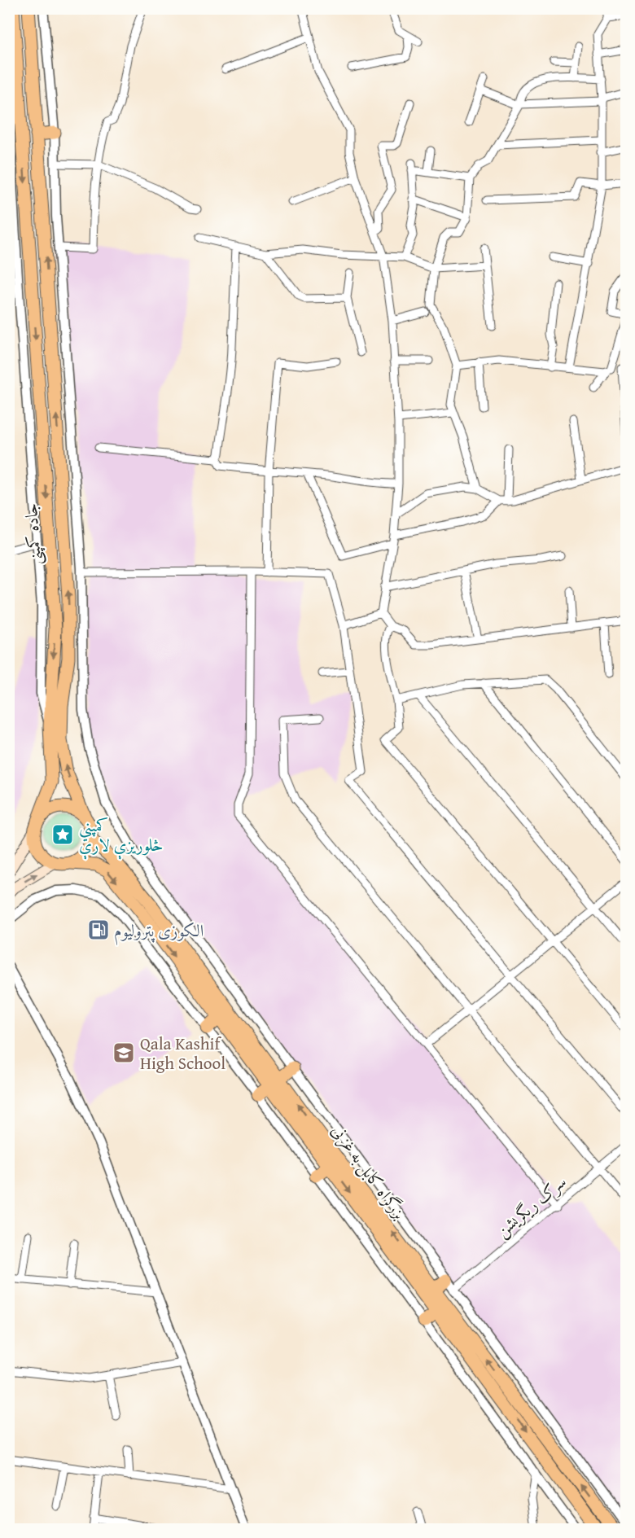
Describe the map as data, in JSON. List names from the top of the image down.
{
  "streets": {
    "highway": ["جاده کمپنی", "بزرگراه کابل به غزنی"],
    "street": ["سرک ریگریشن"]
  },
  "crossings": [
    ["جاده کمپنی", "بزرگراه کابل به غزنی"]
  ],
  "places": {
    "place": ["کمپني څلوريزې لارې"],
    "fuel station": ["الکوزی پترولیوم"],
    "school or university": ["Qala Kashif High School"]
  }
}
